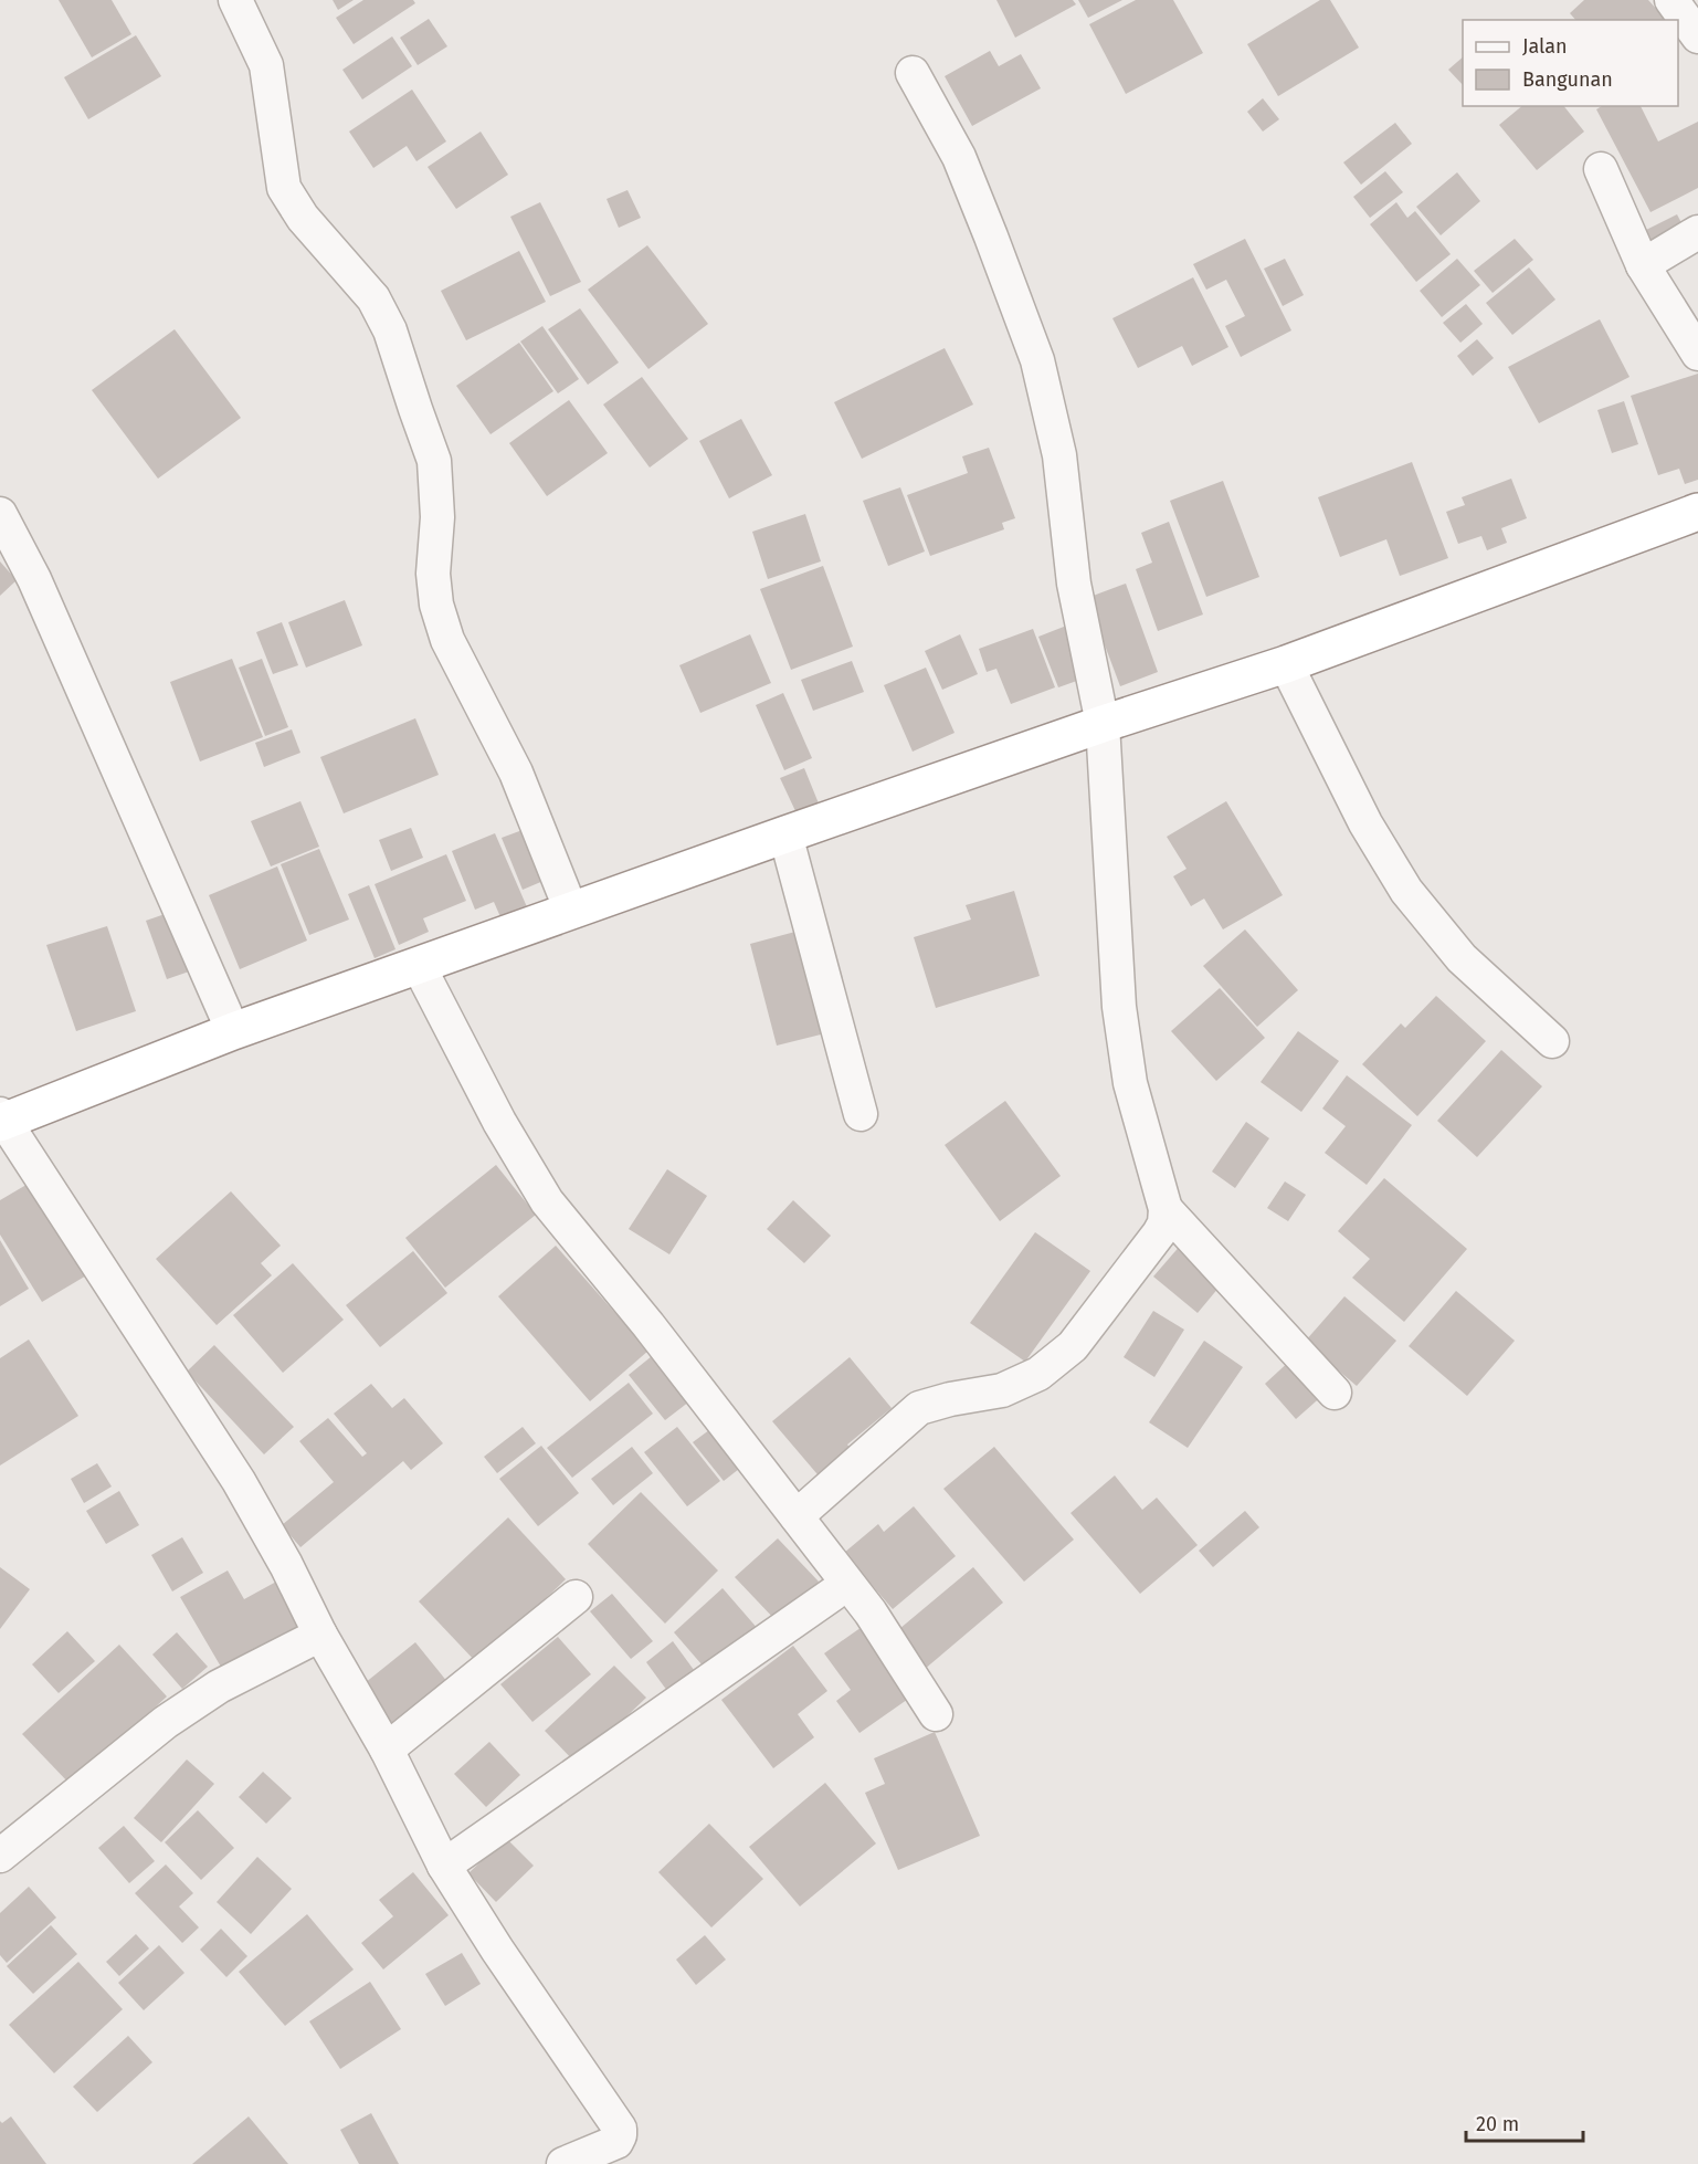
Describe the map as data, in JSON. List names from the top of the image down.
{
  "legend": ["Jalan", "Bangunan"],
  "scale_bar": "20 m"
}
